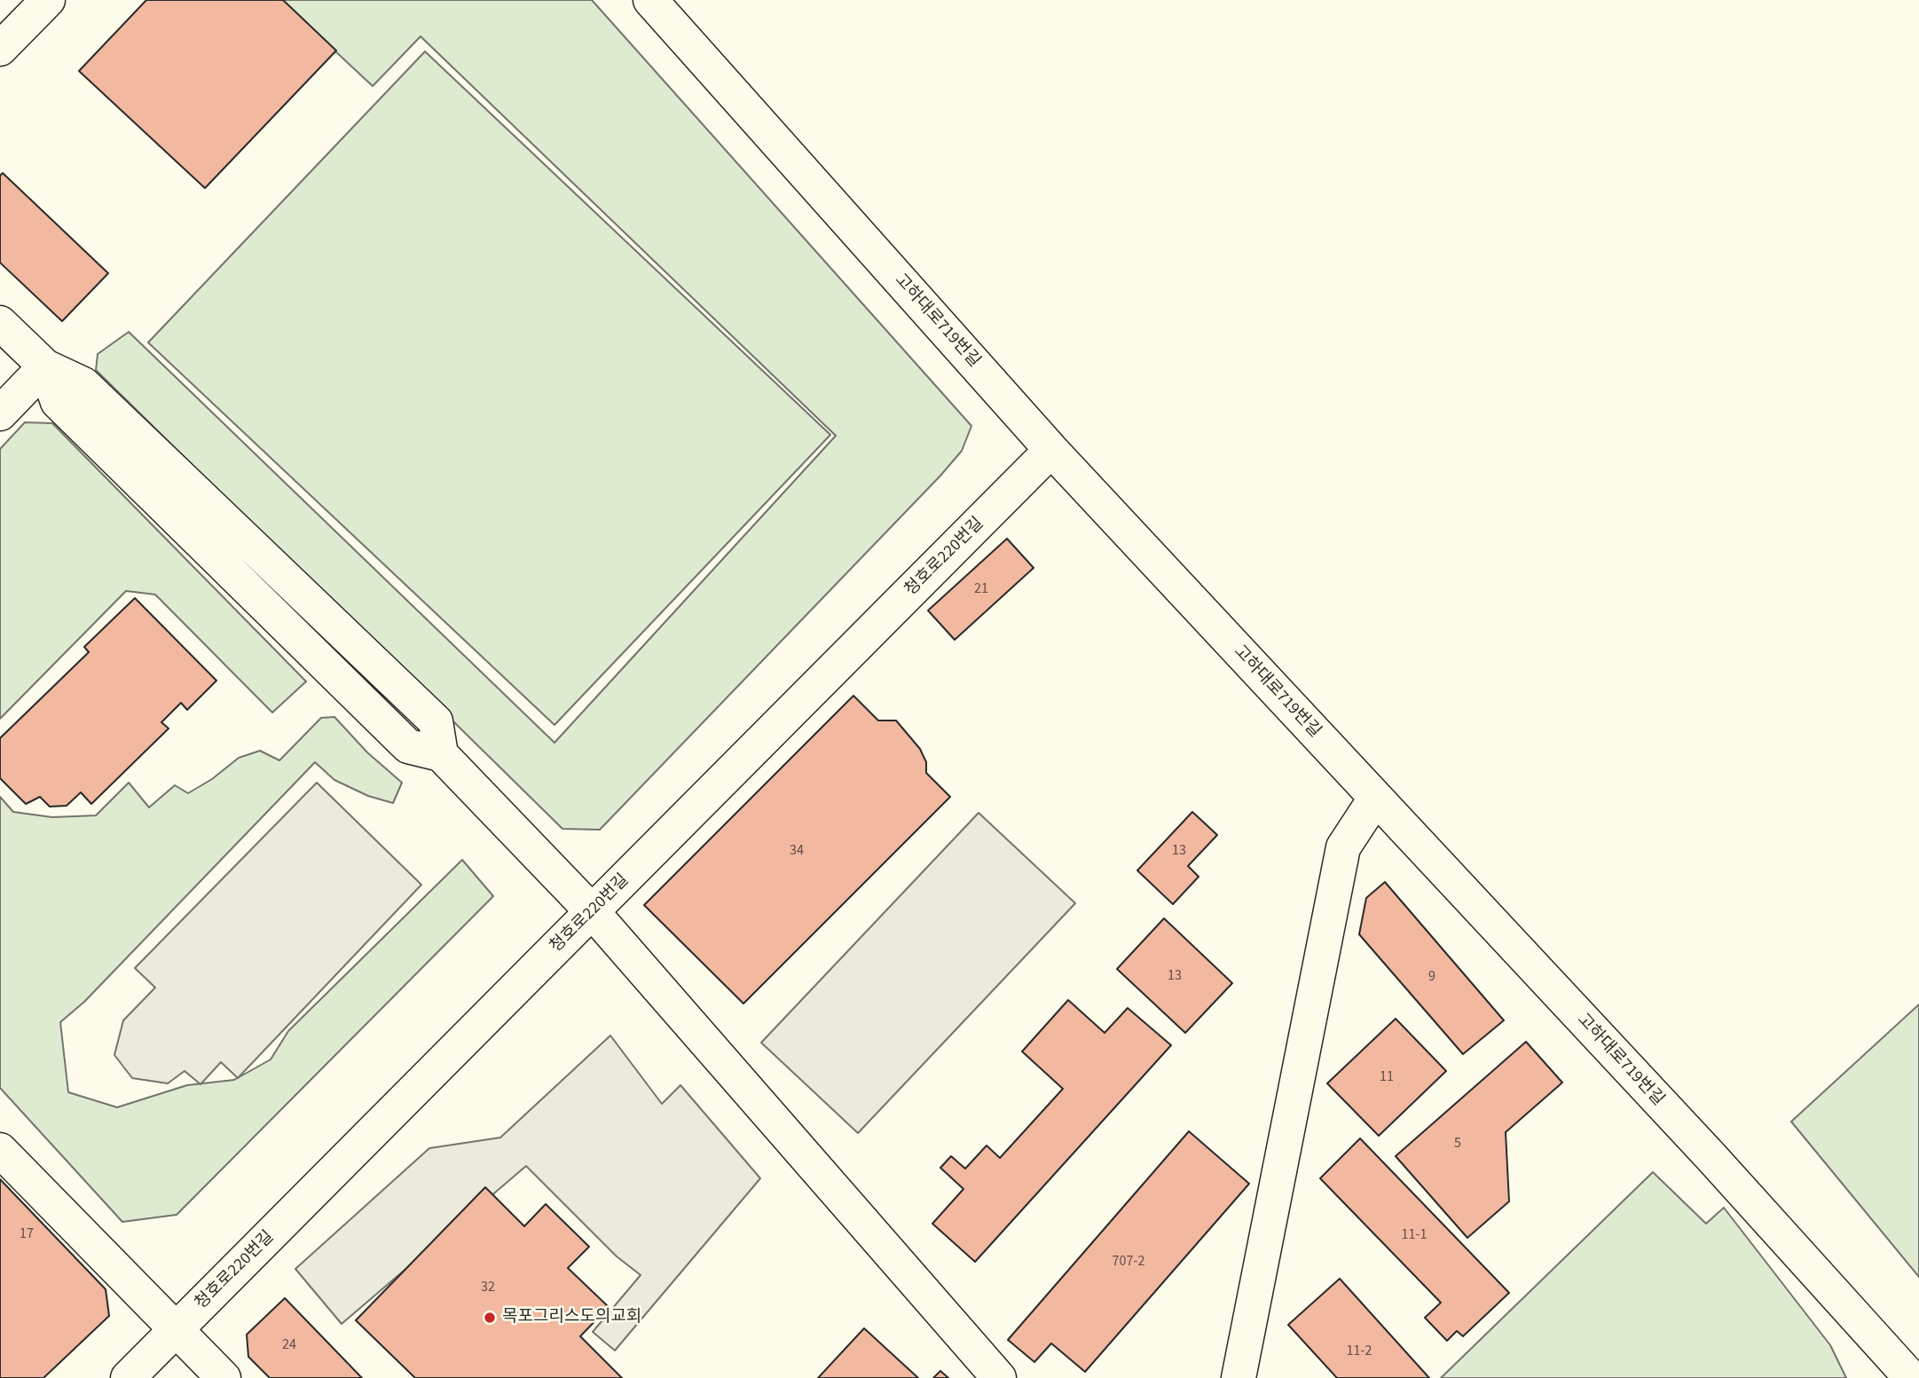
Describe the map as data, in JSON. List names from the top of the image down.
{
  "streets": {
    "street": ["고하대로719번길", "청호로220번길"]
  },
  "crossings": [
    ["고하대로719번길", "청호로220번길"]
  ],
  "places": ["목포그리스도의교회"],
  "house_numbers": [
    "21",
    "34",
    "13",
    "13",
    "9",
    "11",
    "5",
    "17",
    "11-1",
    "707-2",
    "32",
    "24",
    "11-2"
  ]
}
